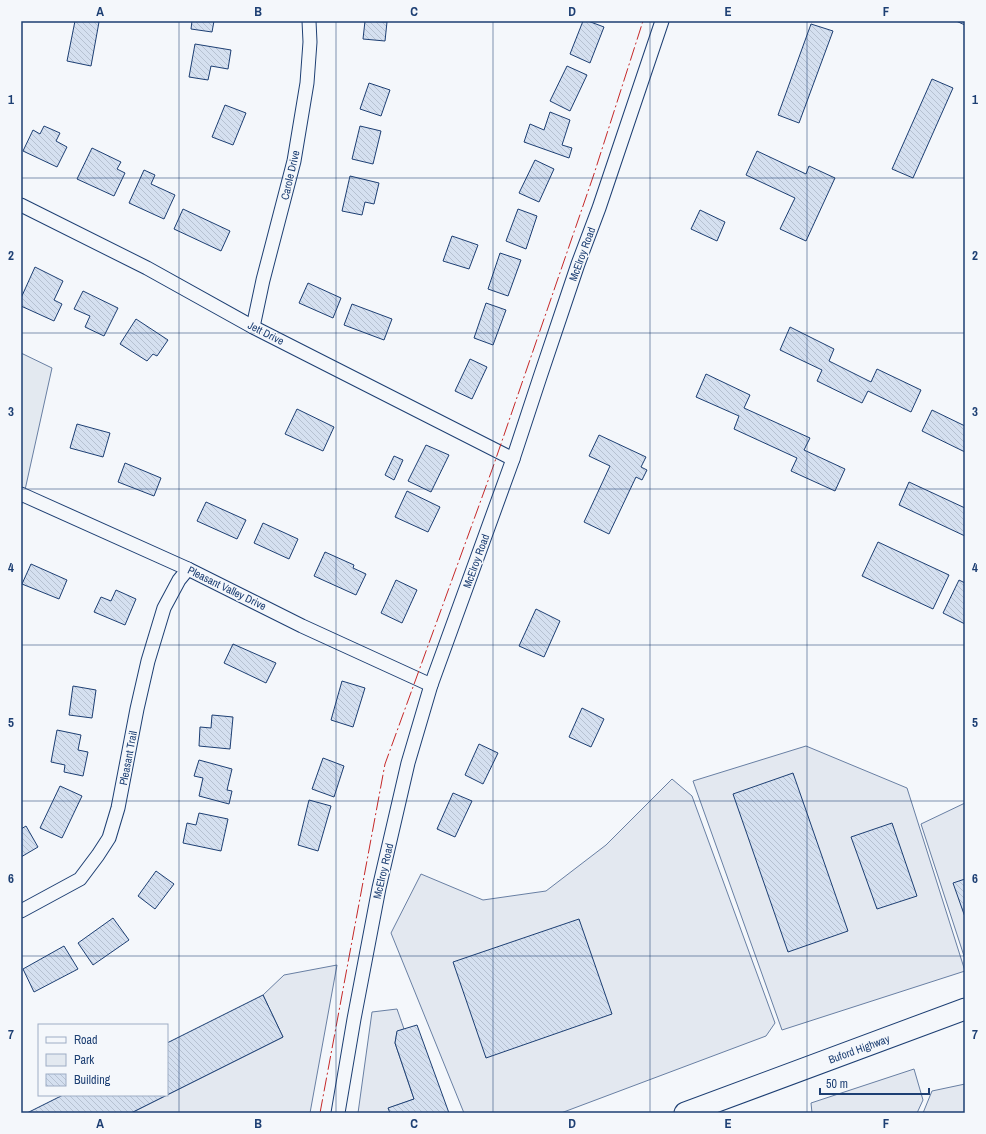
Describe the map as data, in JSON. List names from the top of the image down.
{
  "streets": {
    "main road": ["Buford Highway"],
    "street": [
      "Carole Drive",
      "McElroy Road",
      "Jett Drive",
      "Pleasant Valley Drive",
      "Pleasant Trail"
    ]
  },
  "crossings": [
    ["Carole Drive", "Jett Drive"],
    ["McElroy Road", "Jett Drive"],
    ["McElroy Road", "Pleasant Valley Drive"],
    ["Pleasant Valley Drive", "Pleasant Trail"]
  ],
  "legend": ["Road", "Park", "Building"],
  "scale_bar": "50 m",
  "grid": {
    "columns": [
      "A",
      "B",
      "C",
      "D",
      "E",
      "F"
    ],
    "rows": [
      "1",
      "2",
      "3",
      "4",
      "5",
      "6",
      "7"
    ]
  }
}
